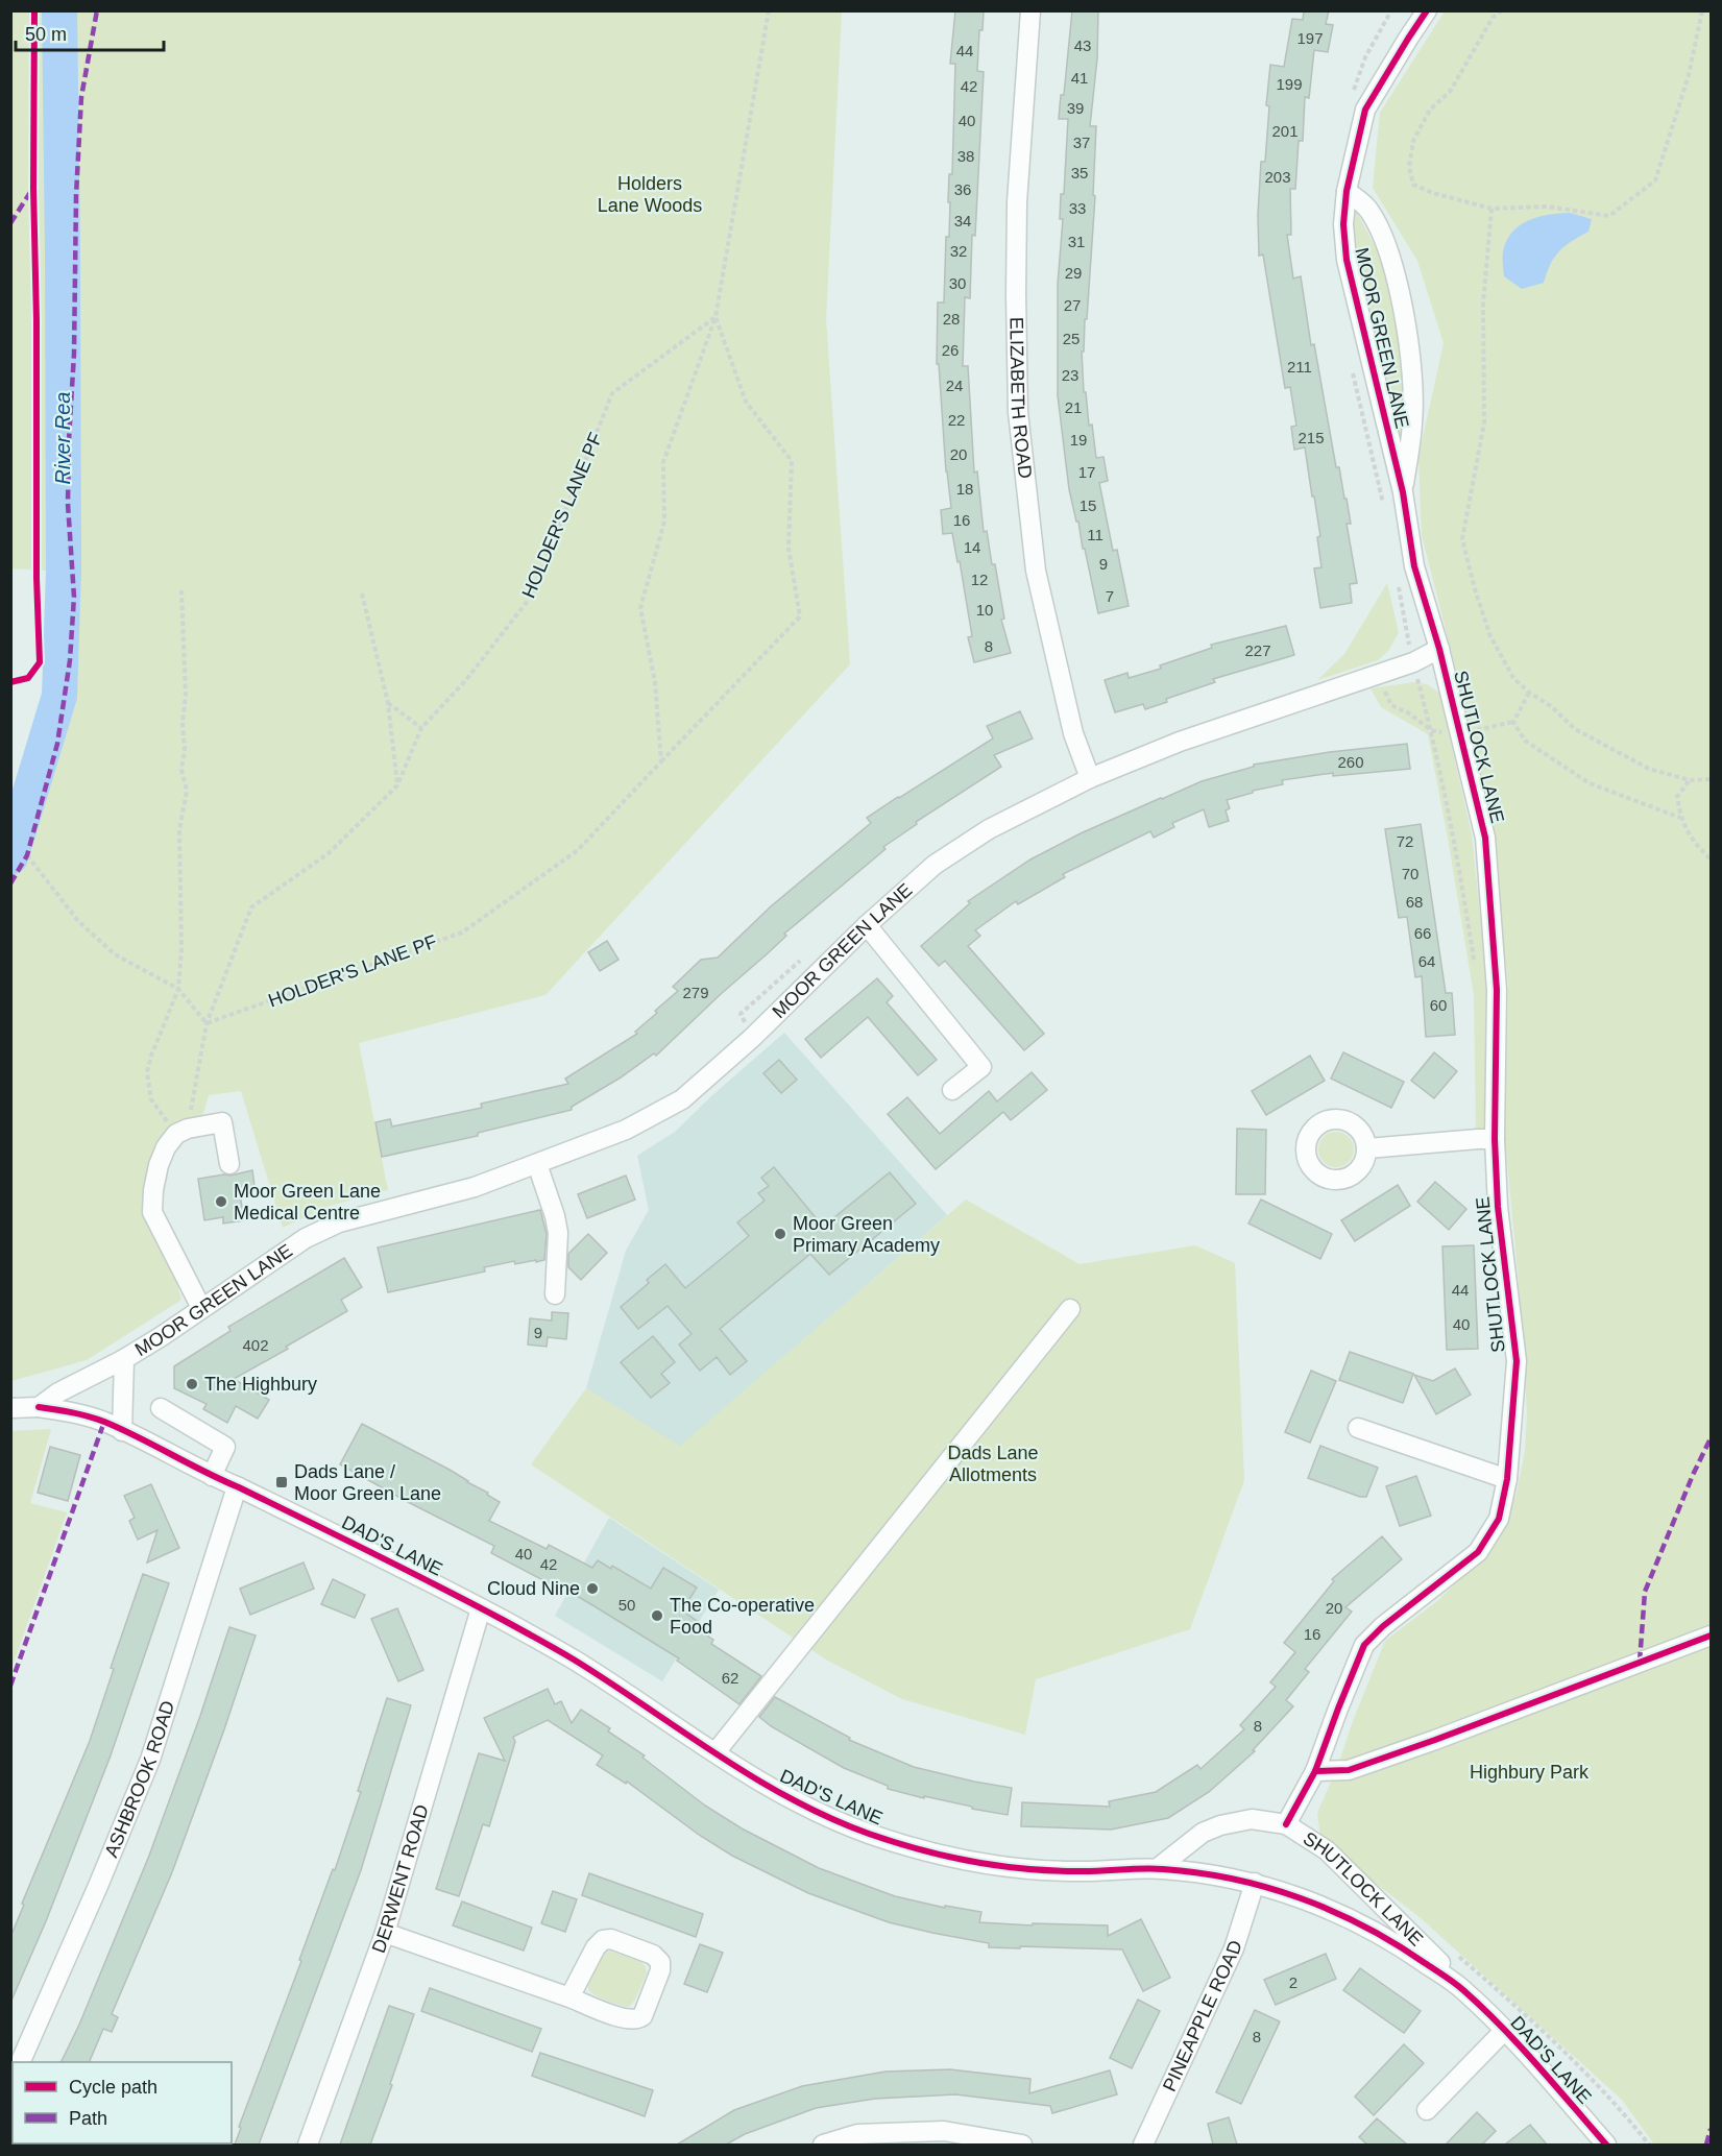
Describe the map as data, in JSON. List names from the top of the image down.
{
  "streets": {
    "street": [
      "MOOR GREEN LANE",
      "ELIZABETH ROAD",
      "SHUTLOCK LANE",
      "DAD'S LANE",
      "ASHBROOK ROAD",
      "DERWENT ROAD",
      "PINEAPPLE ROAD"
    ],
    "path": ["HOLDER'S LANE PF"]
  },
  "crossings": [
    ["MOOR GREEN LANE", "ELIZABETH ROAD"],
    ["MOOR GREEN LANE", "SHUTLOCK LANE"],
    ["MOOR GREEN LANE", "DAD'S LANE"],
    ["SHUTLOCK LANE", "DAD'S LANE"],
    ["DAD'S LANE", "ASHBROOK ROAD"],
    ["DAD'S LANE", "DERWENT ROAD"],
    ["DAD'S LANE", "PINEAPPLE ROAD"]
  ],
  "water": ["River Rea"],
  "parks": ["Holders Lane Woods", "Dads Lane Allotments", "Highbury Park"],
  "places": {
    "other": [
      "Moor Green Lane Medical Centre",
      "Moor Green Primary Academy",
      "The Highbury",
      "Cloud Nine",
      "The Co-operative Food"
    ],
    "transit": ["Dads Lane / Moor Green Lane"]
  },
  "house_numbers": [
    "197",
    "43",
    "44",
    "41",
    "199",
    "42",
    "39",
    "40",
    "201",
    "37",
    "38",
    "35",
    "203",
    "36",
    "33",
    "34",
    "31",
    "32",
    "29",
    "30",
    "27",
    "28",
    "25",
    "26",
    "211",
    "23",
    "24",
    "21",
    "22",
    "215",
    "19",
    "20",
    "17",
    "18",
    "15",
    "16",
    "11",
    "14",
    "9",
    "12",
    "7",
    "10",
    "8",
    "227",
    "260",
    "72",
    "70",
    "68",
    "66",
    "64",
    "279",
    "60",
    "44",
    "40",
    "9",
    "402",
    "40",
    "42",
    "50",
    "20",
    "16",
    "62",
    "8",
    "2",
    "8"
  ],
  "legend": ["Cycle path", "Path"],
  "scale_bar": "50 m"
}
